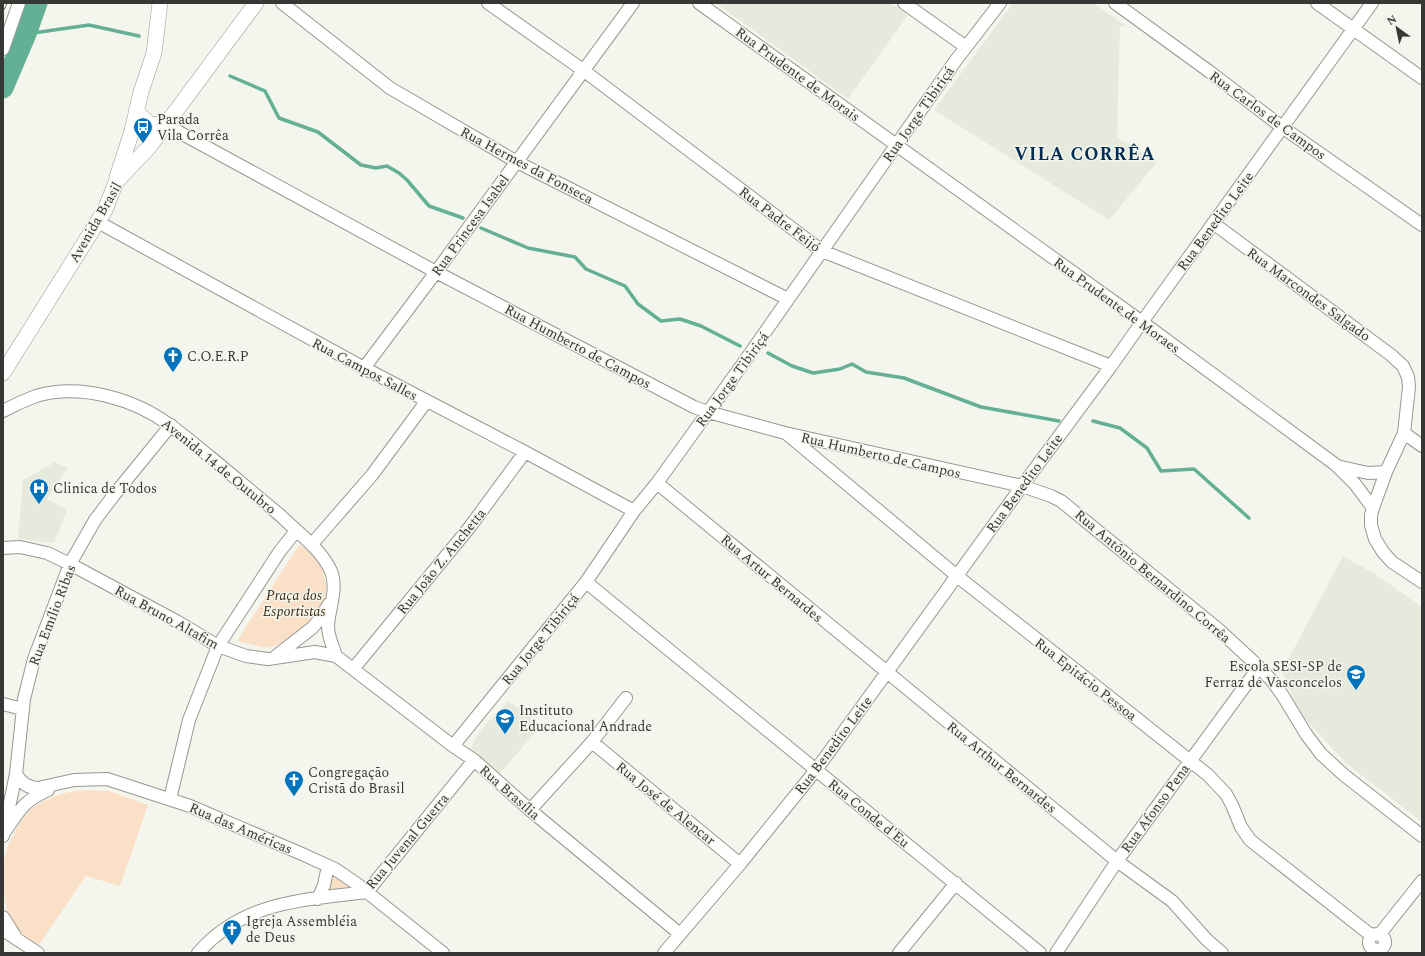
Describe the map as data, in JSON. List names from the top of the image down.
{
  "streets": {
    "main road": ["Avenida Brasil"],
    "street": [
      "Rua Prudente de Morais",
      "Rua Jorge Tibiriçá",
      "Rua Carlos de Campos",
      "Rua Hermes da Fonseca",
      "Rua Padre Feijó",
      "Rua Benedito Leite",
      "Rua Princesa Isabel",
      "Rua Marcondes Salgado",
      "Rua Prudente de Moraes",
      "Rua Humberto de Campos",
      "Rua Campos Salles",
      "Avenida 14 de Outubro",
      "Rua João Z. Anchetta",
      "Rua Antônio Bernardino Corrêa",
      "Rua Artur Bernardes",
      "Rua Emílio Ribas",
      "Rua Bruno Altafim",
      "Rua Epitácio Pessoa",
      "Rua Arthur Bernardes",
      "Rua Brasília",
      "Rua José de Alencar",
      "Rua Afonso Pena",
      "Rua Conde d'Eu",
      "Rua das Américas",
      "Rua Juvenal Guerra"
    ]
  },
  "crossings": [
    ["Rua Prudente de Morais", "Rua Jorge Tibiriçá"],
    ["Rua Prudente de Morais", "Rua Prudente de Moraes"],
    ["Rua Jorge Tibiriçá", "Rua Hermes da Fonseca"],
    ["Rua Jorge Tibiriçá", "Rua Padre Feijó"],
    ["Rua Jorge Tibiriçá", "Rua Prudente de Moraes"],
    ["Rua Jorge Tibiriçá", "Rua Humberto de Campos"],
    ["Rua Jorge Tibiriçá", "Rua Campos Salles"],
    ["Rua Jorge Tibiriçá", "Rua Artur Bernardes"],
    ["Rua Jorge Tibiriçá", "Rua Brasília"],
    ["Rua Jorge Tibiriçá", "Rua Conde d'Eu"],
    ["Rua Carlos de Campos", "Rua Benedito Leite"],
    ["Rua Hermes da Fonseca", "Rua Princesa Isabel"],
    ["Rua Padre Feijó", "Rua Benedito Leite"],
    ["Rua Padre Feijó", "Rua Princesa Isabel"],
    ["Rua Benedito Leite", "Rua Marcondes Salgado"],
    ["Rua Benedito Leite", "Rua Prudente de Moraes"],
    ["Rua Benedito Leite", "Rua Humberto de Campos"],
    ["Rua Benedito Leite", "Rua Antônio Bernardino Corrêa"],
    ["Rua Benedito Leite", "Rua Artur Bernardes"],
    ["Rua Benedito Leite", "Rua Epitácio Pessoa"],
    ["Rua Benedito Leite", "Rua Arthur Bernardes"],
    ["Rua Benedito Leite", "Rua Brasília"],
    ["Rua Benedito Leite", "Rua José de Alencar"],
    ["Rua Benedito Leite", "Rua Conde d'Eu"],
    ["Avenida Brasil", "Rua Humberto de Campos"],
    ["Avenida Brasil", "Rua Campos Salles"],
    ["Rua Princesa Isabel", "Rua Humberto de Campos"],
    ["Rua Princesa Isabel", "Rua Campos Salles"],
    ["Rua Humberto de Campos", "Rua Antônio Bernardino Corrêa"],
    ["Rua Humberto de Campos", "Rua Epitácio Pessoa"],
    ["Rua Campos Salles", "Rua João Z. Anchetta"],
    ["Avenida 14 de Outubro", "Rua Emílio Ribas"],
    ["Avenida 14 de Outubro", "Rua Bruno Altafim"],
    ["Avenida 14 de Outubro", "Rua Brasília"],
    ["Rua João Z. Anchetta", "Rua Brasília"],
    ["Rua Antônio Bernardino Corrêa", "Rua Afonso Pena"],
    ["Rua Artur Bernardes", "Rua Arthur Bernardes"],
    ["Rua Emílio Ribas", "Rua Bruno Altafim"],
    ["Rua Emílio Ribas", "Rua das Américas"],
    ["Rua Bruno Altafim", "Rua Brasília"],
    ["Rua Epitácio Pessoa", "Rua Afonso Pena"],
    ["Rua Arthur Bernardes", "Rua Afonso Pena"],
    ["Rua Brasília", "Rua Juvenal Guerra"],
    ["Rua das Américas", "Rua Juvenal Guerra"]
  ],
  "districts": ["VILA CORRÊA"],
  "parks": ["Praça dos Esportistas"],
  "places": {
    "bus stop": ["Parada Vila Corrêa"],
    "church": ["C.O.E.R.P", "Congregação Cristã do Brasil", "Igreja Assembléia de Deus"],
    "hospital": ["Clinica de Todos"],
    "school or university": ["Escola SESI-SP de Ferraz de Vasconcelos", "Instituto Educacional Andrade"]
  },
  "north": "top left"
}
